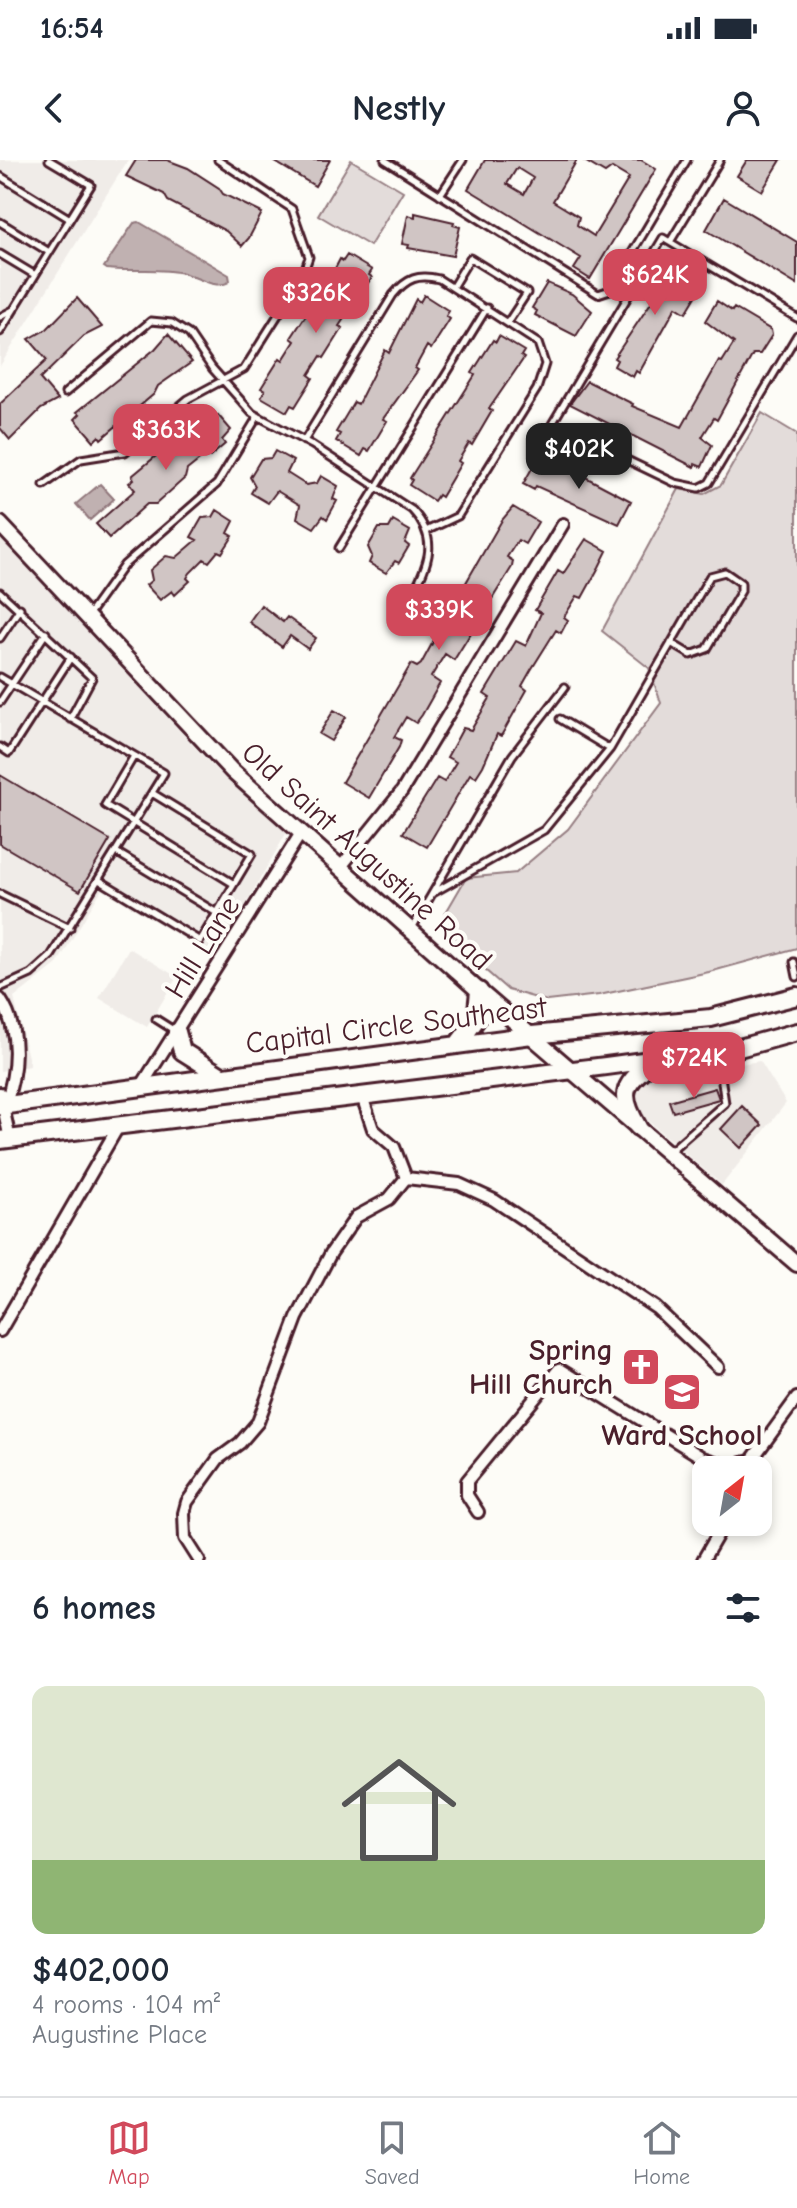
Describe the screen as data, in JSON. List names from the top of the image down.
{
  "streets": {
    "main road": ["Capital Circle Southeast"],
    "street": ["Old Saint Augustine Road", "Hill Lane"]
  },
  "crossings": [
    ["Old Saint Augustine Road", "Hill Lane"],
    ["Old Saint Augustine Road", "Capital Circle Southeast"],
    ["Hill Lane", "Capital Circle Southeast"]
  ],
  "places": {
    "church": ["Spring Hill Church"],
    "school or university": ["Ward School"]
  },
  "north": "top right",
  "page": {
    "status": "16:54",
    "header": "Nestly",
    "price": [
      "$624K",
      "$326K",
      "$363K",
      "$402K",
      "$339K",
      "$724K"
    ],
    "heading": "6 homes",
    "list": [
      {
        "name": "$402,000",
        "note": "4 rooms · 104 m² · Augustine Place"
      }
    ],
    "tabs": ["Map", "Saved", "Home"]
  }
}
